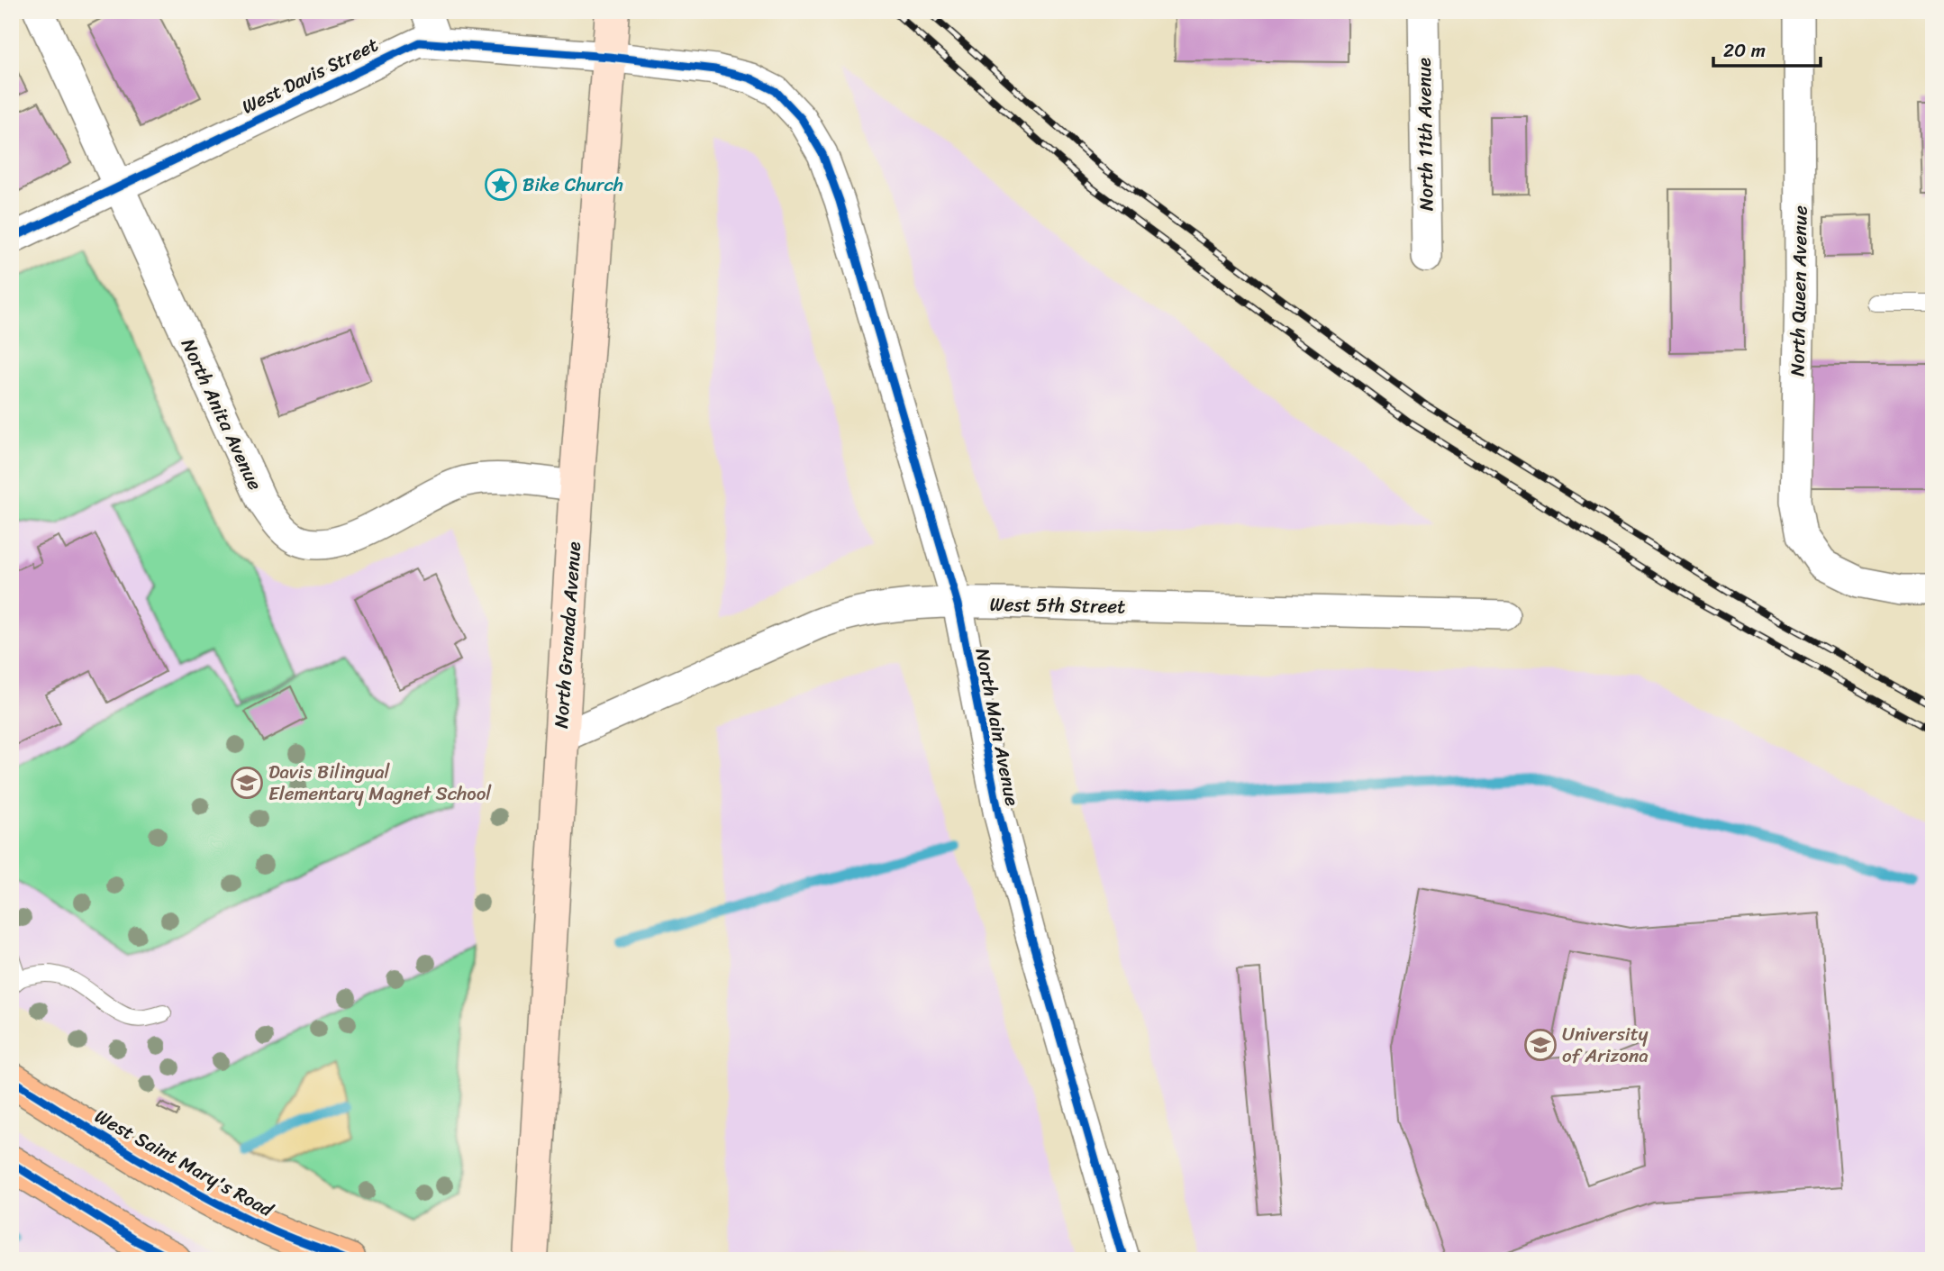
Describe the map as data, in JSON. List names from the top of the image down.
{
  "streets": {
    "main road": ["North Granada Avenue", "West Saint Mary's Road"],
    "street": [
      "West Davis Street",
      "North 11th Avenue",
      "North Queen Avenue",
      "North Anita Avenue",
      "West 5th Street",
      "North Main Avenue"
    ]
  },
  "crossings": [
    ["West Davis Street", "North Anita Avenue"],
    ["West Davis Street", "North Granada Avenue"],
    ["West Davis Street", "North Main Avenue"],
    ["North Anita Avenue", "North Granada Avenue"],
    ["West 5th Street", "North Granada Avenue"],
    ["West 5th Street", "North Main Avenue"]
  ],
  "places": {
    "place": ["Bike Church"],
    "school or university": ["Davis Bilingual Elementary Magnet School", "University of Arizona"]
  },
  "scale_bar": "20 m"
}
